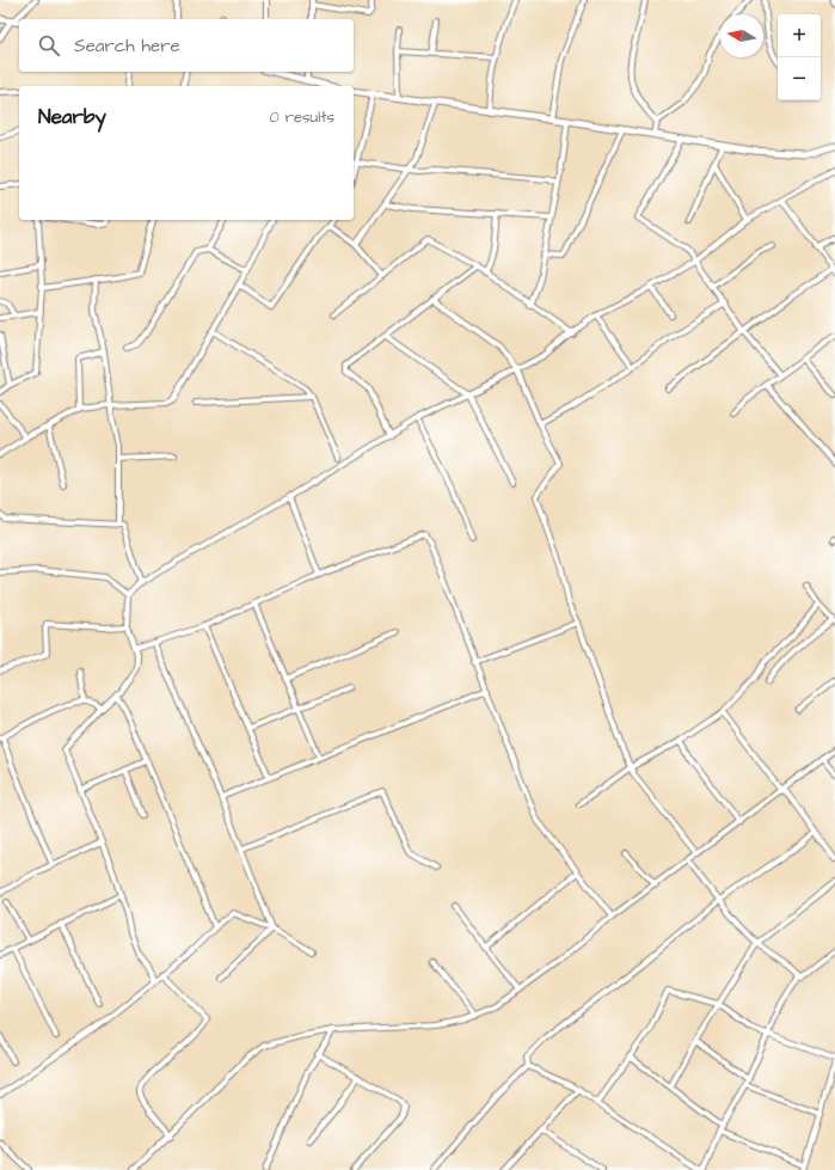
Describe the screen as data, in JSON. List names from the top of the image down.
{
  "north": "left",
  "page": {
    "map_buttons": ["+", "−"],
    "search": "Search here",
    "heading": ["Nearby", "0 results"]
  }
}
